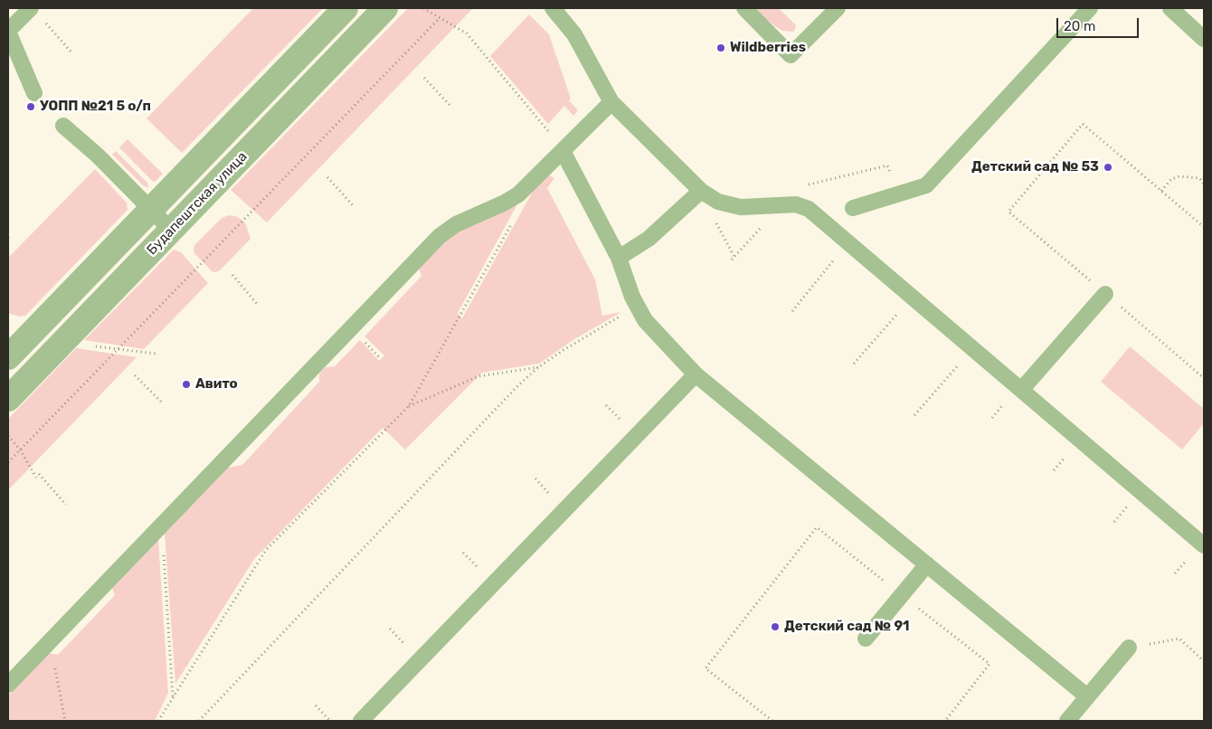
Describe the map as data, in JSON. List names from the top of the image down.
{
  "streets": {
    "street": ["Будапештская улица"]
  },
  "places": [
    "Wildberries",
    "УОПП №21 5 о/п",
    "Детский сад № 53",
    "Авито",
    "Детский сад № 91"
  ],
  "scale_bar": "20 m"
}
